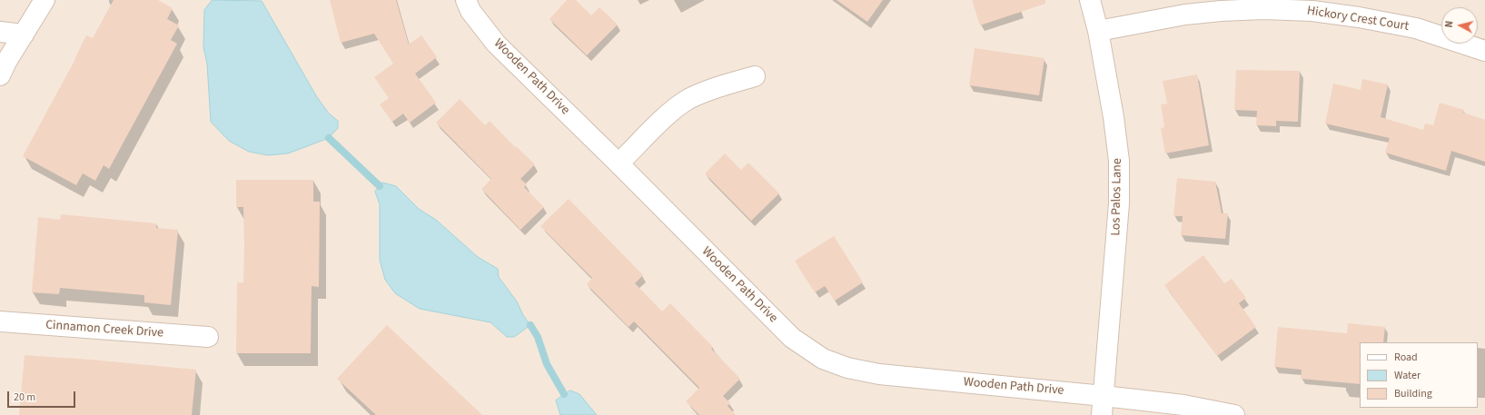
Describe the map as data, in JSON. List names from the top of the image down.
{
  "streets": {
    "street": [
      "Hickory Crest Court",
      "Wooden Path Drive",
      "Los Palos Lane",
      "Cinnamon Creek Drive"
    ]
  },
  "crossings": [
    ["Hickory Crest Court", "Los Palos Lane"],
    ["Wooden Path Drive", "Los Palos Lane"]
  ],
  "legend": ["Road", "Water", "Building"],
  "scale_bar": "20 m",
  "north": "left"
}
